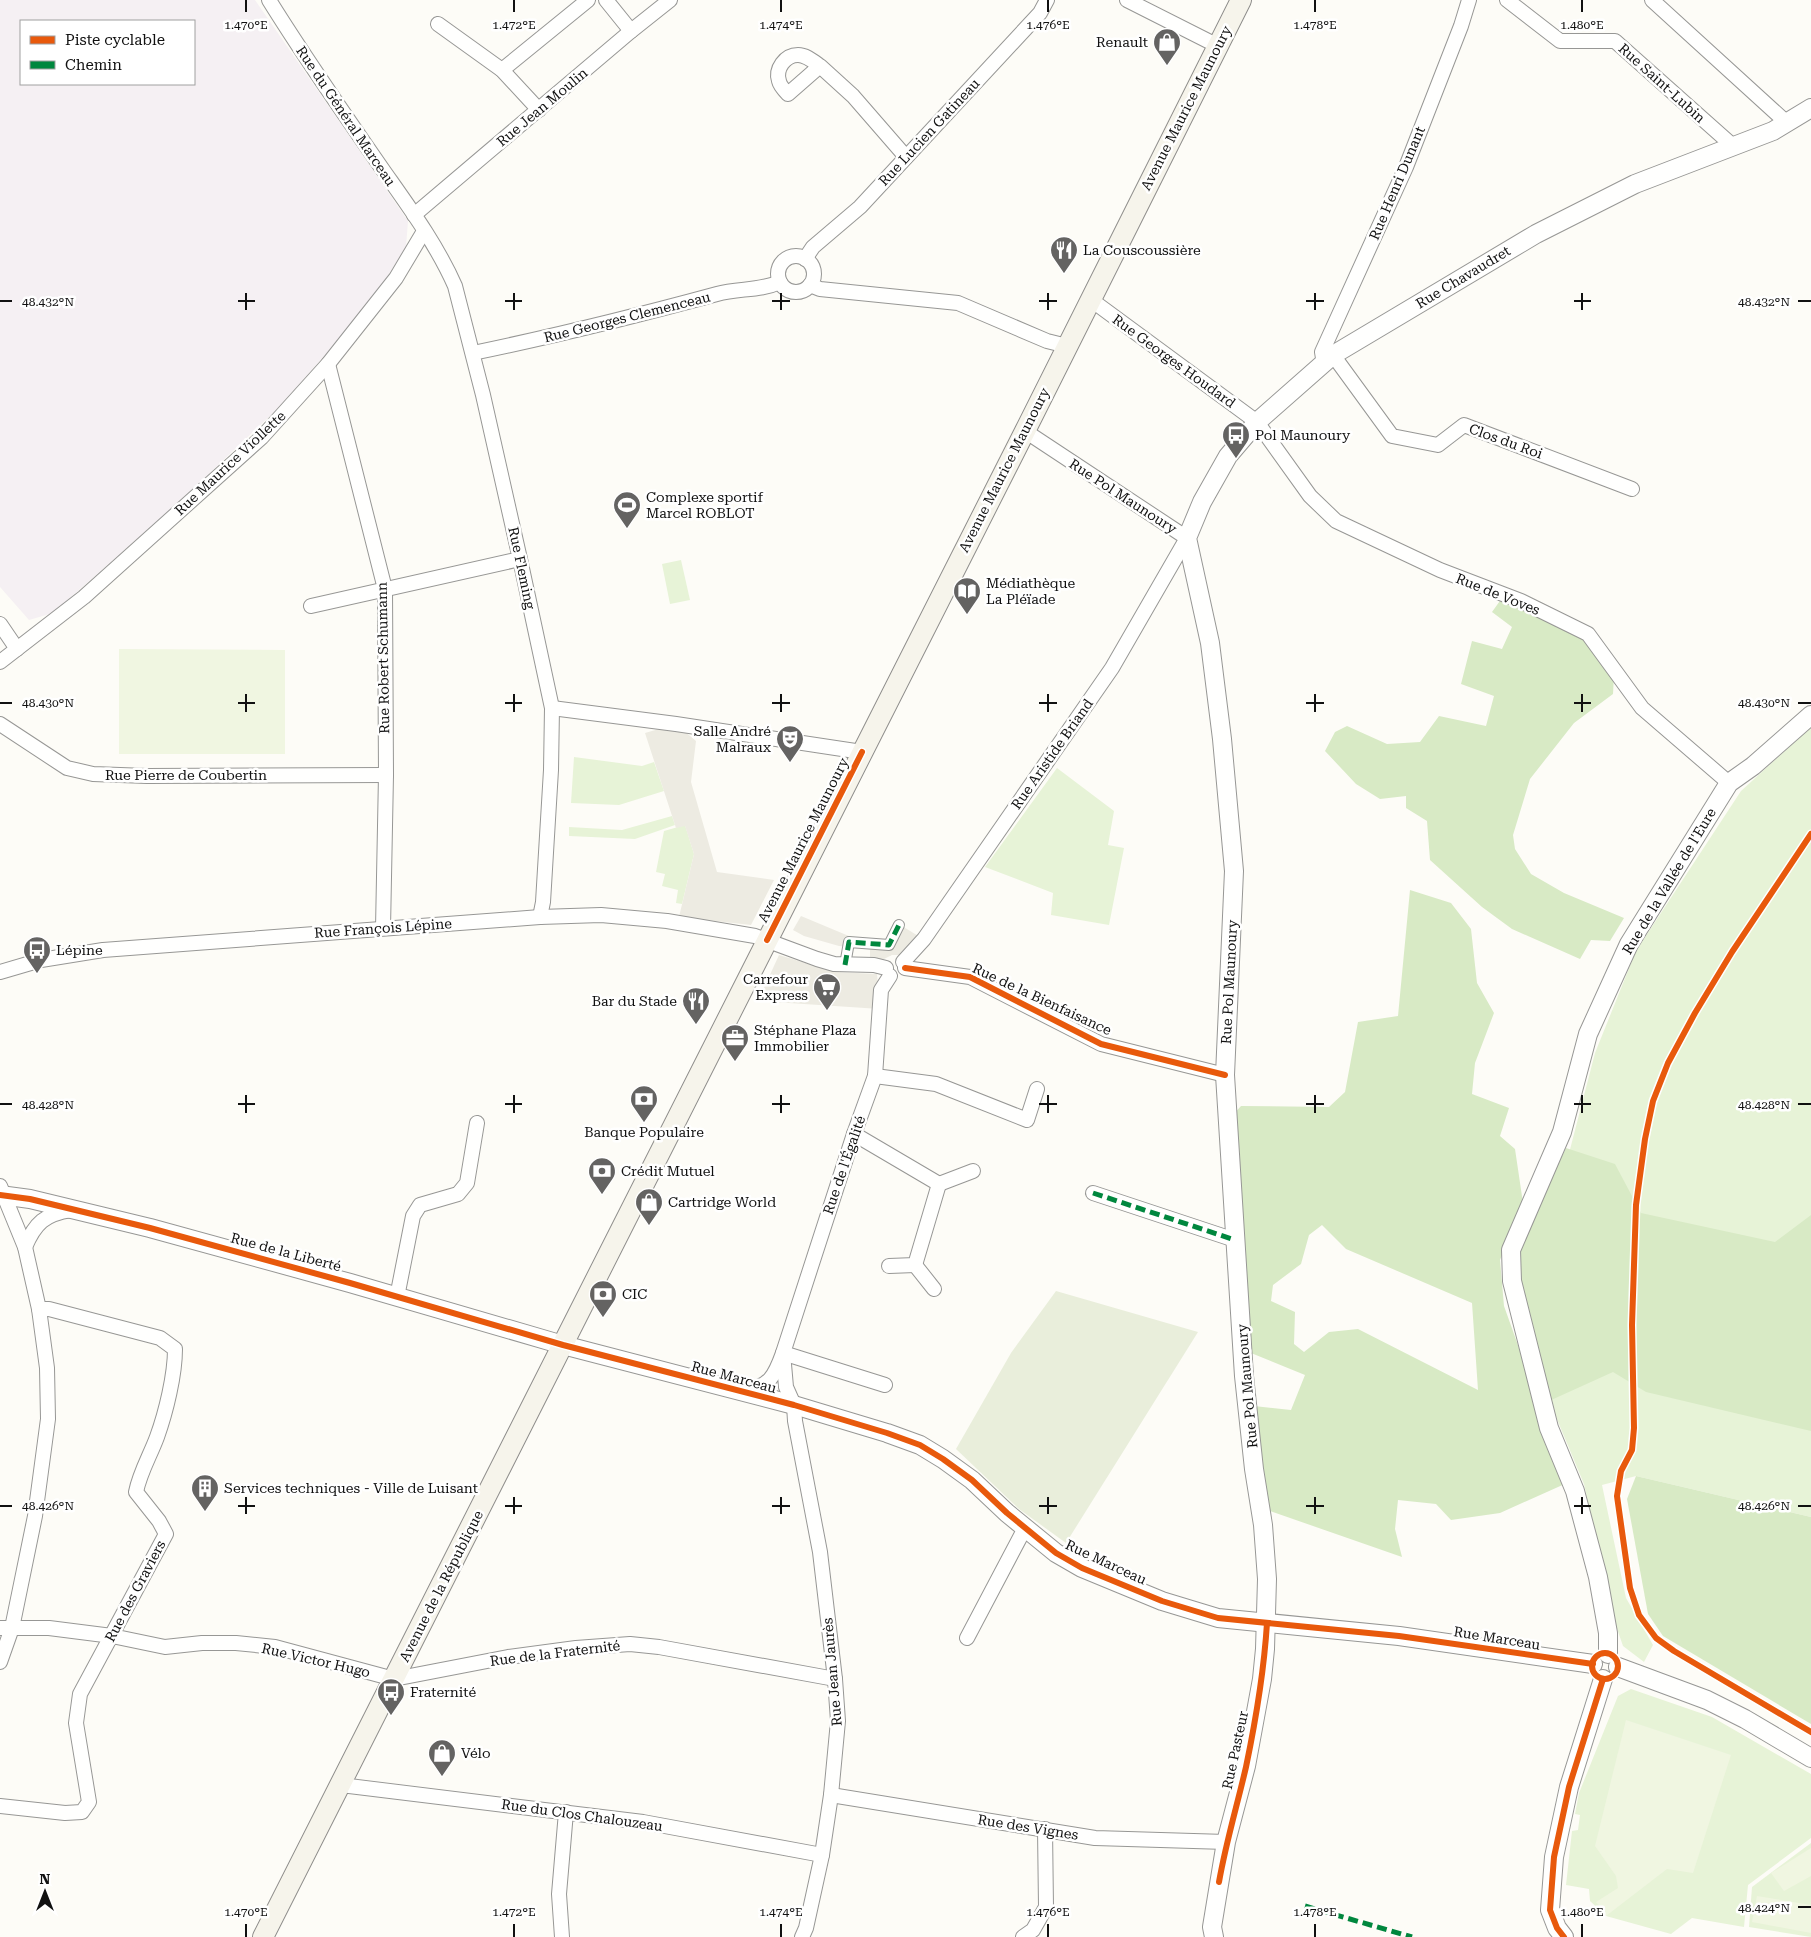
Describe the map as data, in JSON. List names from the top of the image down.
{
  "streets": {
    "main road": ["Avenue Maurice Maunoury", "Avenue de la République"],
    "street": [
      "Rue Saint-Lubin",
      "Rue Jean Moulin",
      "Rue du Général Marceau",
      "Rue Lucien Gatineau",
      "Rue Henri Dunant",
      "Rue Chavaudret",
      "Rue Georges Clemenceau",
      "Rue Georges Houdard",
      "Clos du Roi",
      "Rue Maurice Viollette",
      "Rue Pol Maunoury",
      "Rue Fleming",
      "Rue de Voves",
      "Rue Robert Schumann",
      "Rue Aristide Briand",
      "Rue Pierre de Coubertin",
      "Rue de la Vallée de l'Eure",
      "Rue François Lépine",
      "Rue de la Bienfaisance",
      "Rue de l'Égalité",
      "Rue de la Liberté",
      "Rue Marceau",
      "Rue des Graviers",
      "Rue de la Fraternité",
      "Rue Victor Hugo",
      "Rue Jean Jaurès",
      "Rue Pasteur",
      "Rue du Clos Chalouzeau",
      "Rue des Vignes"
    ]
  },
  "crossings": [
    ["Rue Saint-Lubin", "Rue Chavaudret"],
    ["Rue Jean Moulin", "Rue du Général Marceau"],
    ["Avenue Maurice Maunoury", "Rue Georges Houdard"],
    ["Avenue Maurice Maunoury", "Rue Pol Maunoury"],
    ["Avenue Maurice Maunoury", "Rue François Lépine"],
    ["Avenue Maurice Maunoury", "Avenue de la République"],
    ["Rue du Général Marceau", "Rue Maurice Viollette"],
    ["Rue du Général Marceau", "Rue Fleming"],
    ["Rue Lucien Gatineau", "Rue Georges Clemenceau"],
    ["Rue Henri Dunant", "Rue Chavaudret"],
    ["Rue Henri Dunant", "Clos du Roi"],
    ["Rue Chavaudret", "Rue Georges Houdard"],
    ["Rue Chavaudret", "Clos du Roi"],
    ["Rue Chavaudret", "Rue Pol Maunoury"],
    ["Rue Chavaudret", "Rue de Voves"],
    ["Rue Chavaudret", "Rue Aristide Briand"],
    ["Rue Georges Clemenceau", "Rue Fleming"],
    ["Rue Georges Houdard", "Rue de Voves"],
    ["Rue Maurice Viollette", "Rue Fleming"],
    ["Rue Maurice Viollette", "Rue Robert Schumann"],
    ["Rue Pol Maunoury", "Rue Aristide Briand"],
    ["Rue Pol Maunoury", "Rue de la Bienfaisance"],
    ["Rue Pol Maunoury", "Rue Marceau"],
    ["Rue Pol Maunoury", "Rue Pasteur"],
    ["Rue Fleming", "Rue François Lépine"],
    ["Rue de Voves", "Rue de la Vallée de l'Eure"],
    ["Rue Robert Schumann", "Rue Pierre de Coubertin"],
    ["Rue Robert Schumann", "Rue François Lépine"],
    ["Rue Aristide Briand", "Rue de la Bienfaisance"],
    ["Rue de la Vallée de l'Eure", "Rue Marceau"],
    ["Rue François Lépine", "Avenue de la République"],
    ["Rue de l'Égalité", "Rue Marceau"],
    ["Rue de l'Égalité", "Rue Jean Jaurès"],
    ["Rue de la Liberté", "Rue Marceau"],
    ["Rue de la Liberté", "Avenue de la République"],
    ["Rue Marceau", "Avenue de la République"],
    ["Rue Marceau", "Rue Jean Jaurès"],
    ["Rue Marceau", "Rue Pasteur"],
    ["Avenue de la République", "Rue de la Fraternité"],
    ["Avenue de la République", "Rue Victor Hugo"],
    ["Avenue de la République", "Rue du Clos Chalouzeau"],
    ["Rue des Graviers", "Rue Victor Hugo"],
    ["Rue de la Fraternité", "Rue Victor Hugo"],
    ["Rue de la Fraternité", "Rue Jean Jaurès"],
    ["Rue Jean Jaurès", "Rue du Clos Chalouzeau"],
    ["Rue Jean Jaurès", "Rue des Vignes"],
    ["Rue Pasteur", "Rue des Vignes"]
  ],
  "places": {
    "shop": ["Renault", "Cartridge World", "Vélo"],
    "restaurant": ["La Couscoussière", "Bar du Stade"],
    "bus stop": ["Pol Maunoury", "Lépine", "Fraternité"],
    "sports": ["Complexe sportif Marcel ROBLOT"],
    "library": ["Médiathèque La Pléïade"],
    "theatre": ["Salle André Malraux"],
    "supermarket": ["Carrefour Express"],
    "office": ["Stéphane Plaza Immobilier"],
    "bank": ["Banque Populaire", "Crédit Mutuel", "CIC"],
    "building": ["Services techniques - Ville de Luisant"]
  },
  "legend": ["Piste cyclable", "Chemin"],
  "north": "top",
  "coordinates": [
    "1.470°E",
    "1.472°E",
    "1.474°E",
    "1.476°E",
    "1.478°E",
    "1.480°E",
    "48.432°N",
    "48.430°N",
    "48.428°N",
    "48.426°N",
    "48.424°N"
  ]
}
